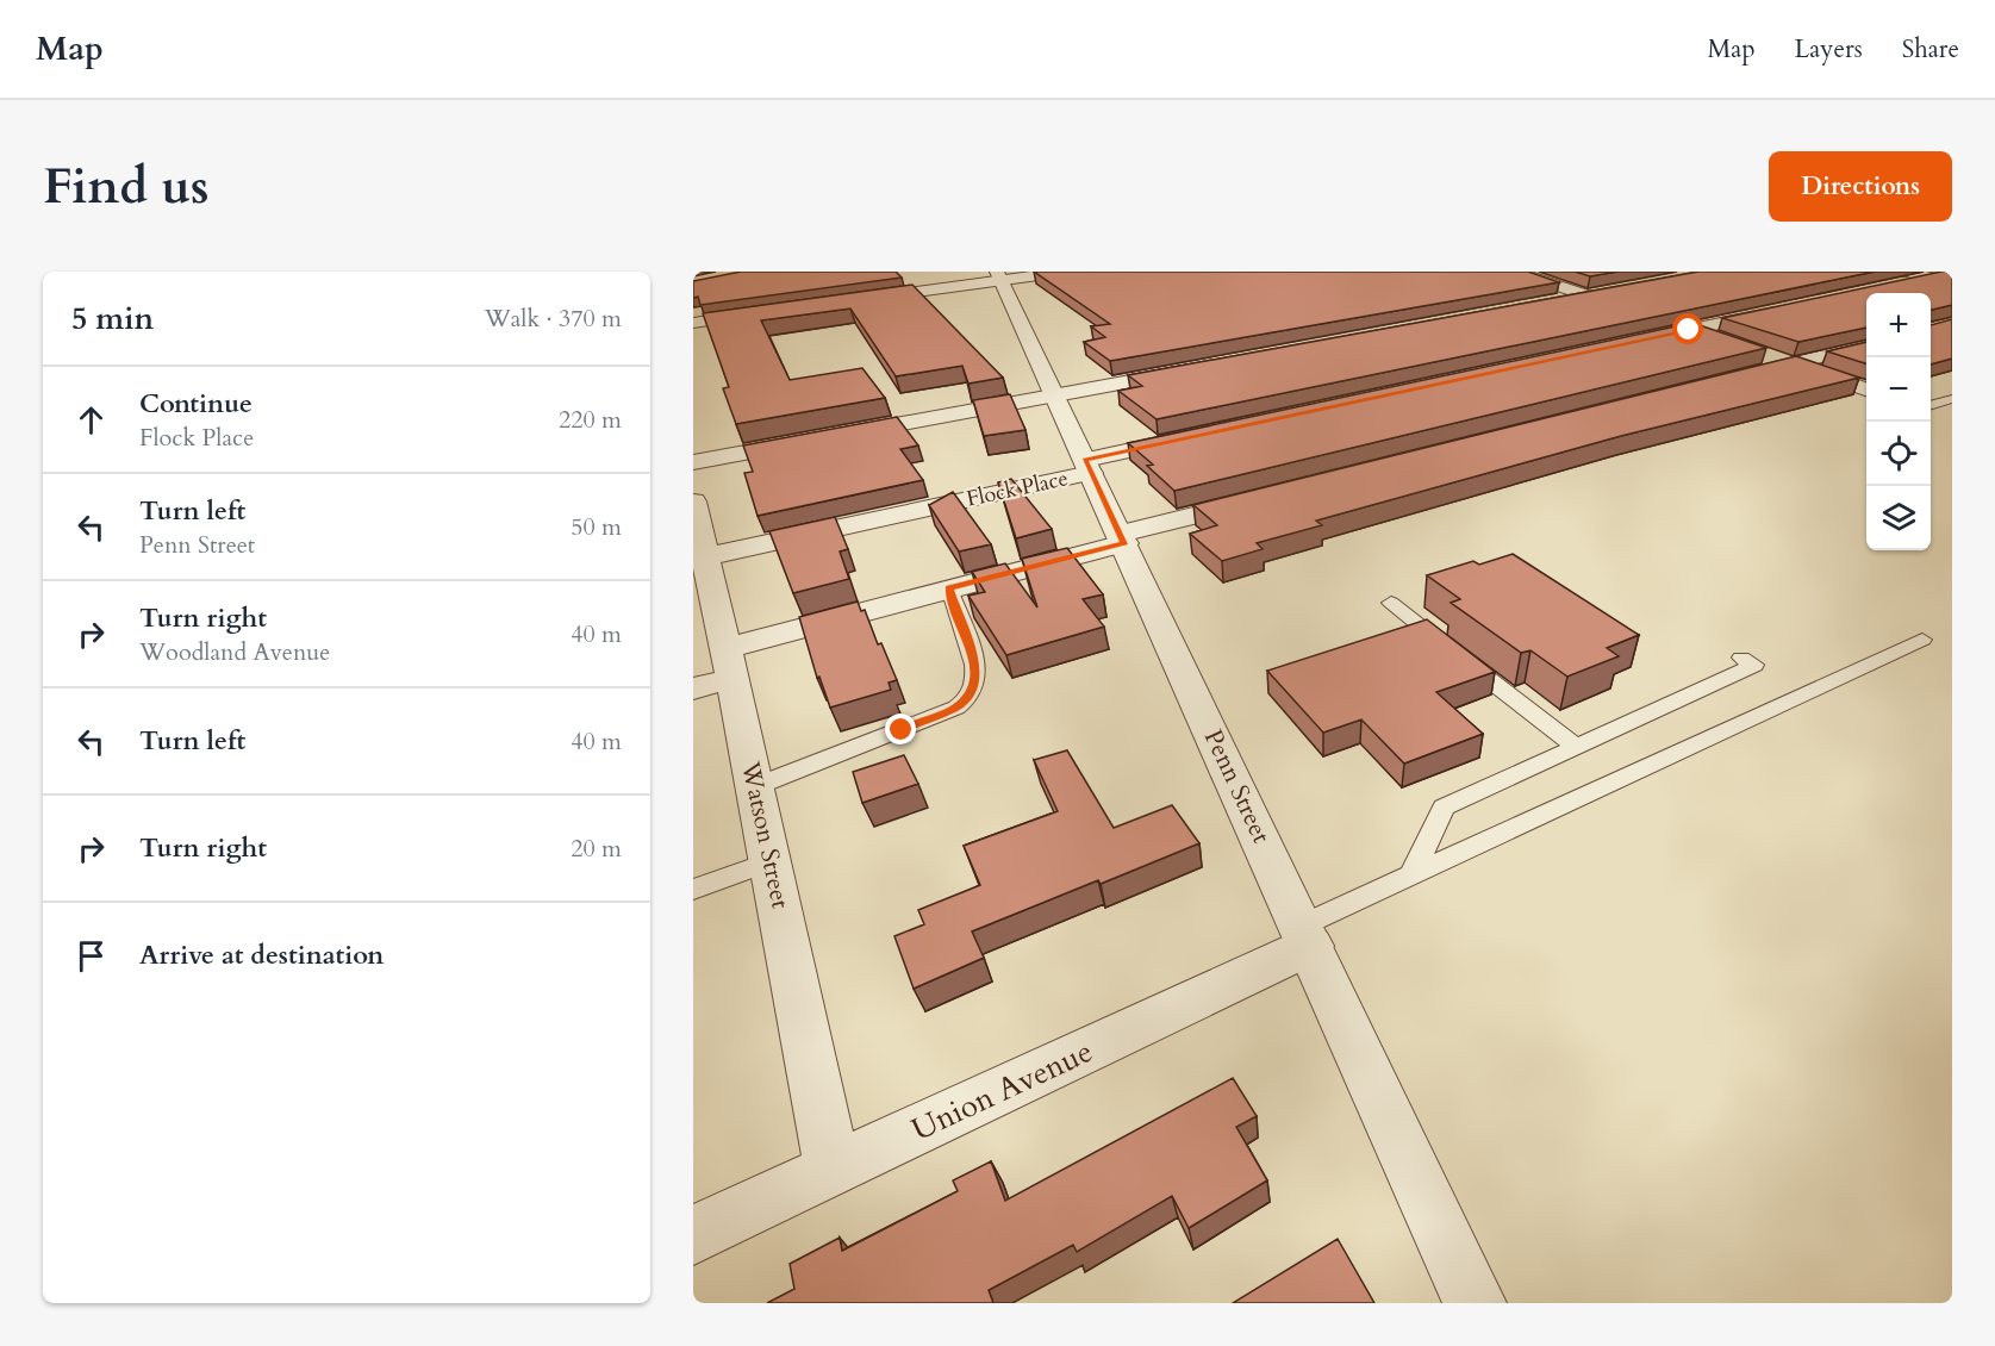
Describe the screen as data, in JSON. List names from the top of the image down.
{
  "streets": {
    "street": [
      "Flock Place",
      "Penn Street",
      "Watson Street",
      "Union Avenue"
    ]
  },
  "crossings": [
    ["Flock Place", "Penn Street"],
    ["Flock Place", "Watson Street"],
    ["Penn Street", "Union Avenue"],
    ["Watson Street", "Union Avenue"]
  ],
  "page": {
    "header": "Map",
    "nav": ["Map", "Layers", "Share"],
    "buttons": "Directions",
    "title": "Find us",
    "heading": ["5 min", "Walk · 370 m"],
    "map_buttons": ["+", "−"],
    "list": [
      ["Continue", "Flock Place", "220 m"],
      ["Turn left", "Penn Street", "50 m"],
      ["Turn right", "Woodland Avenue", "40 m"],
      ["Turn left", "40 m"],
      ["Turn right", "20 m"],
      "Arrive at destination"
    ]
  }
}
